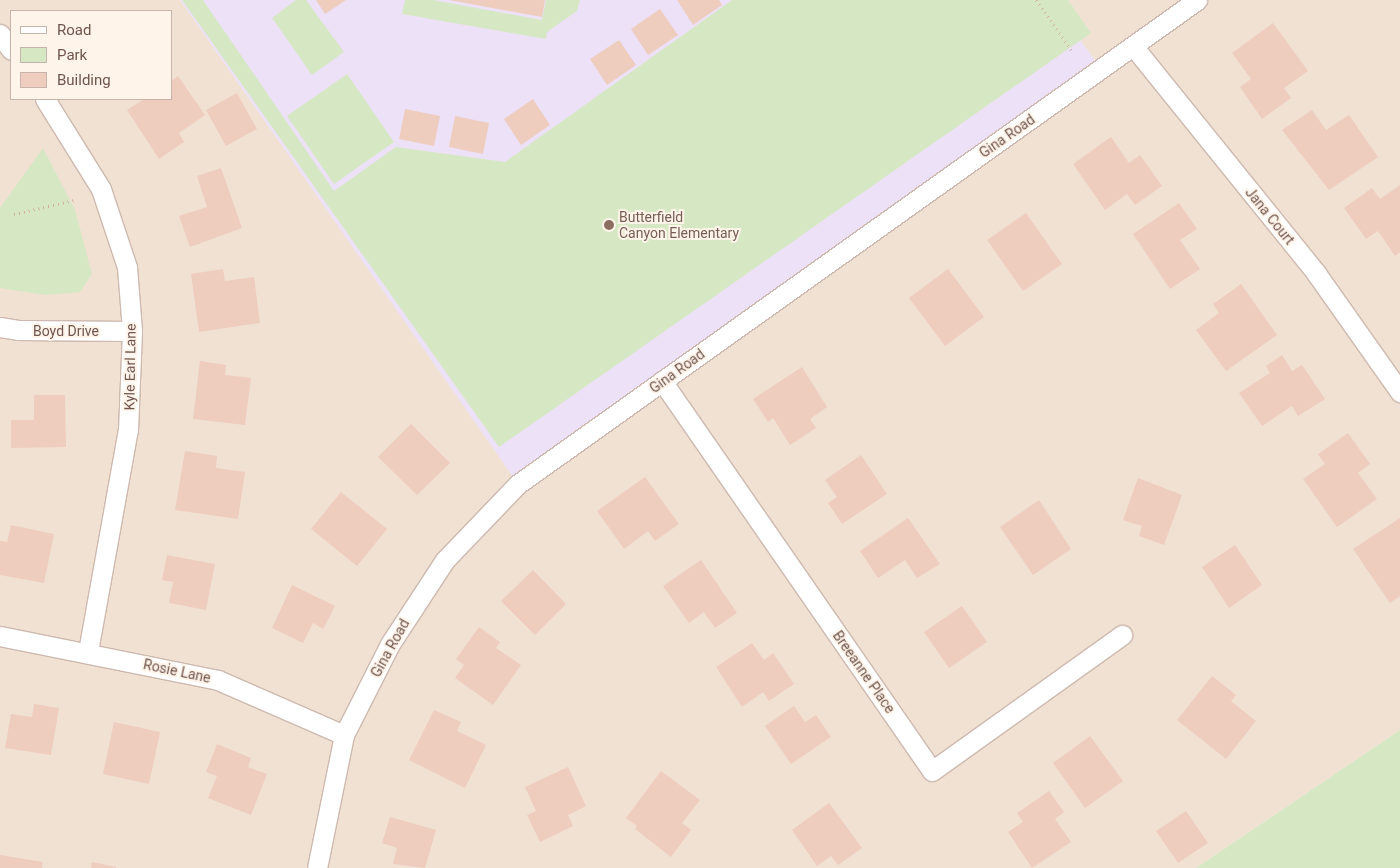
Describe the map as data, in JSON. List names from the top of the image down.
{
  "streets": {
    "street": [
      "Gina Road",
      "Jana Court",
      "Boyd Drive",
      "Kyle Earl Lane",
      "Rosie Lane",
      "Breeanne Place"
    ]
  },
  "crossings": [
    ["Gina Road", "Jana Court"],
    ["Gina Road", "Rosie Lane"],
    ["Gina Road", "Breeanne Place"],
    ["Boyd Drive", "Kyle Earl Lane"],
    ["Kyle Earl Lane", "Rosie Lane"]
  ],
  "places": ["Butterfield Canyon Elementary"],
  "legend": ["Road", "Park", "Building"]
}
